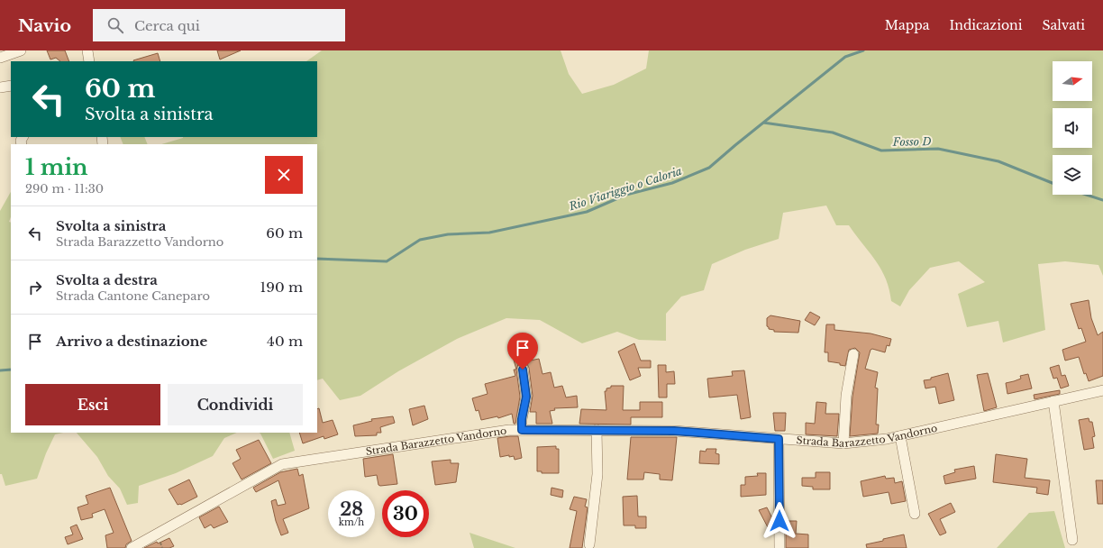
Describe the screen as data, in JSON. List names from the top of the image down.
{
  "streets": {
    "street": ["Strada Barazzetto Vandorno"]
  },
  "water": ["Fosso D", "Rio Viariggio o Caloria"],
  "north": "right",
  "page": {
    "header": "Navio",
    "search": "Cerca qui",
    "nav": ["Mappa", "Indicazioni", "Salvati"],
    "turn": ["60 m", "Svolta a sinistra"],
    "heading": ["1 min", "290 m · 11:30"],
    "list": [
      {
        "name": "Svolta a sinistra",
        "note": "Strada Barazzetto Vandorno",
        "value": "60 m"
      },
      {
        "name": "Svolta a destra",
        "note": "Strada Cantone Caneparo",
        "value": "190 m"
      },
      {
        "name": "Arrivo a destinazione",
        "value": "40 m"
      }
    ],
    "buttons": ["Esci", "Condividi"],
    "speed": "28 km/h",
    "limit": "30"
  }
}
